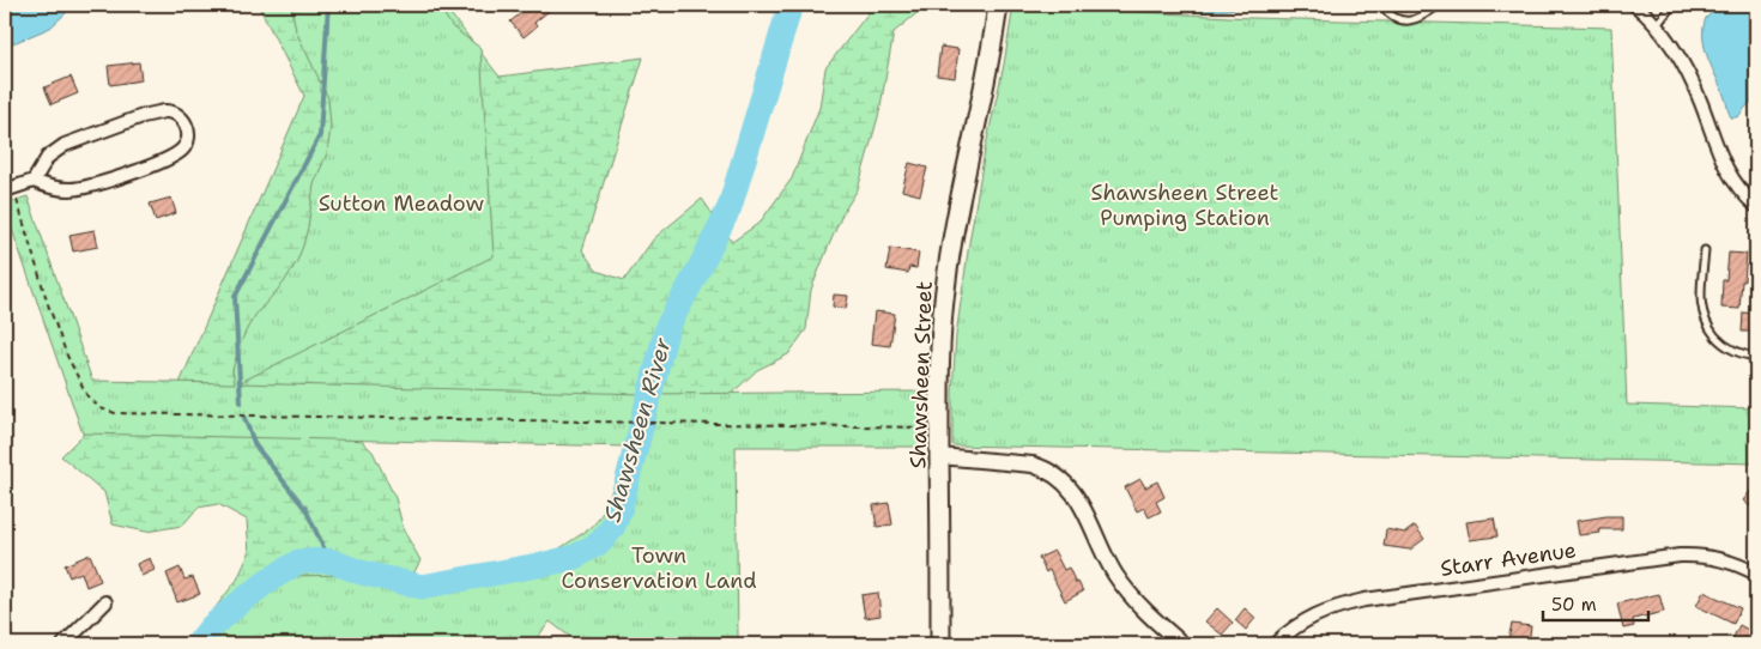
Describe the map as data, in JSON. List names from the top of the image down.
{
  "streets": {
    "main road": ["Shawsheen Street"],
    "street": ["Starr Avenue"]
  },
  "water": ["Shawsheen River"],
  "parks": ["Shawsheen Street Pumping Station", "Sutton Meadow", "Town Conservation Land"],
  "scale_bar": "50 m"
}
